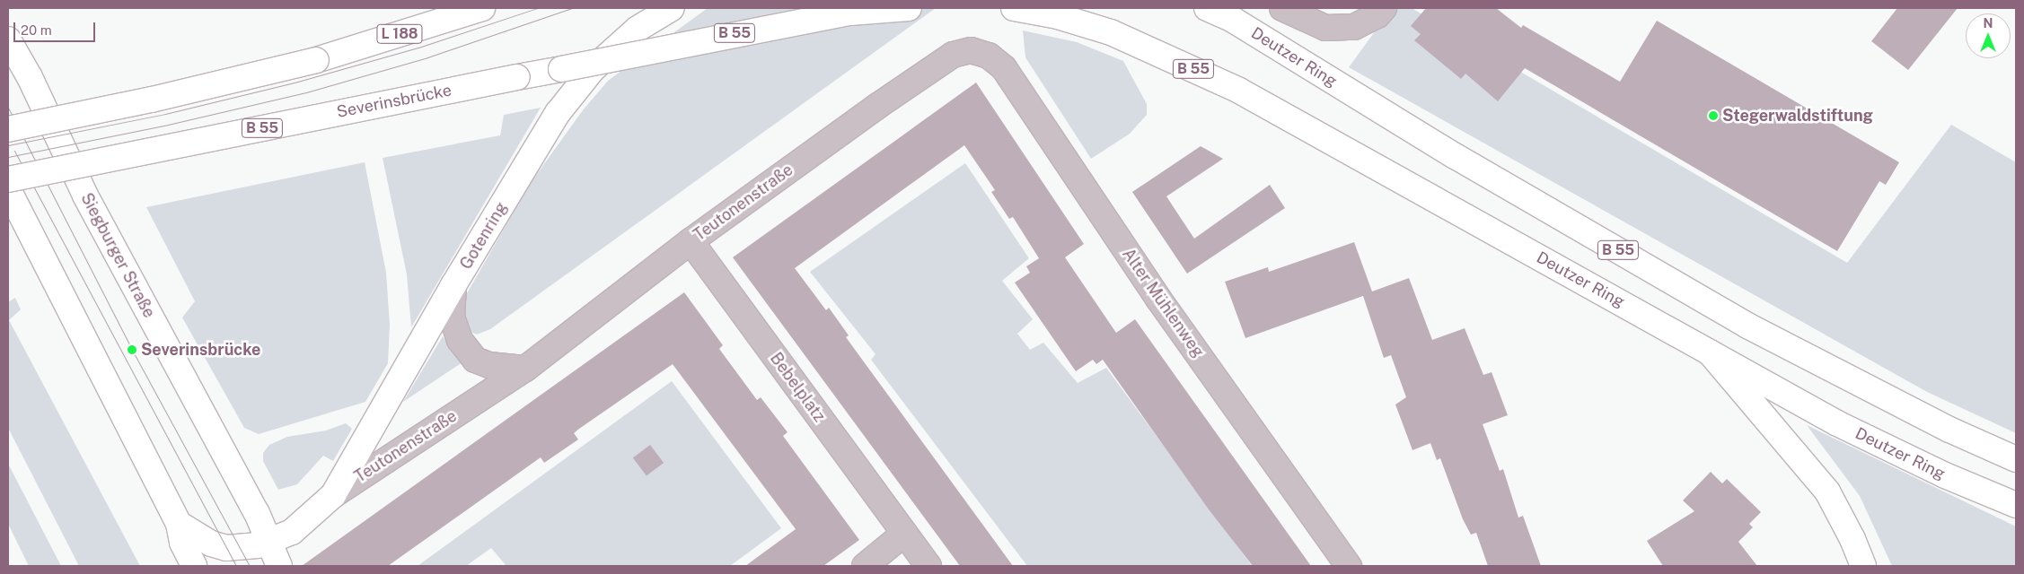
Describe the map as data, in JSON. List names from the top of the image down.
{
  "streets": {
    "main road": [
      "B 55",
      "L 188",
      "Deutzer Ring",
      "Severinsbrücke",
      "Teutonenstraße",
      "Gotenring",
      "Siegburger Straße"
    ],
    "street": ["Alter Mühlenweg", "Bebelplatz"]
  },
  "crossings": [
    ["B 55", "Deutzer Ring"],
    ["Teutonenstraße", "Gotenring"],
    ["Teutonenstraße", "Siegburger Straße"],
    ["Teutonenstraße", "Alter Mühlenweg"],
    ["Teutonenstraße", "Bebelplatz"]
  ],
  "places": ["Stegerwaldstiftung", "Severinsbrücke"],
  "scale_bar": "20 m",
  "north": "top"
}
